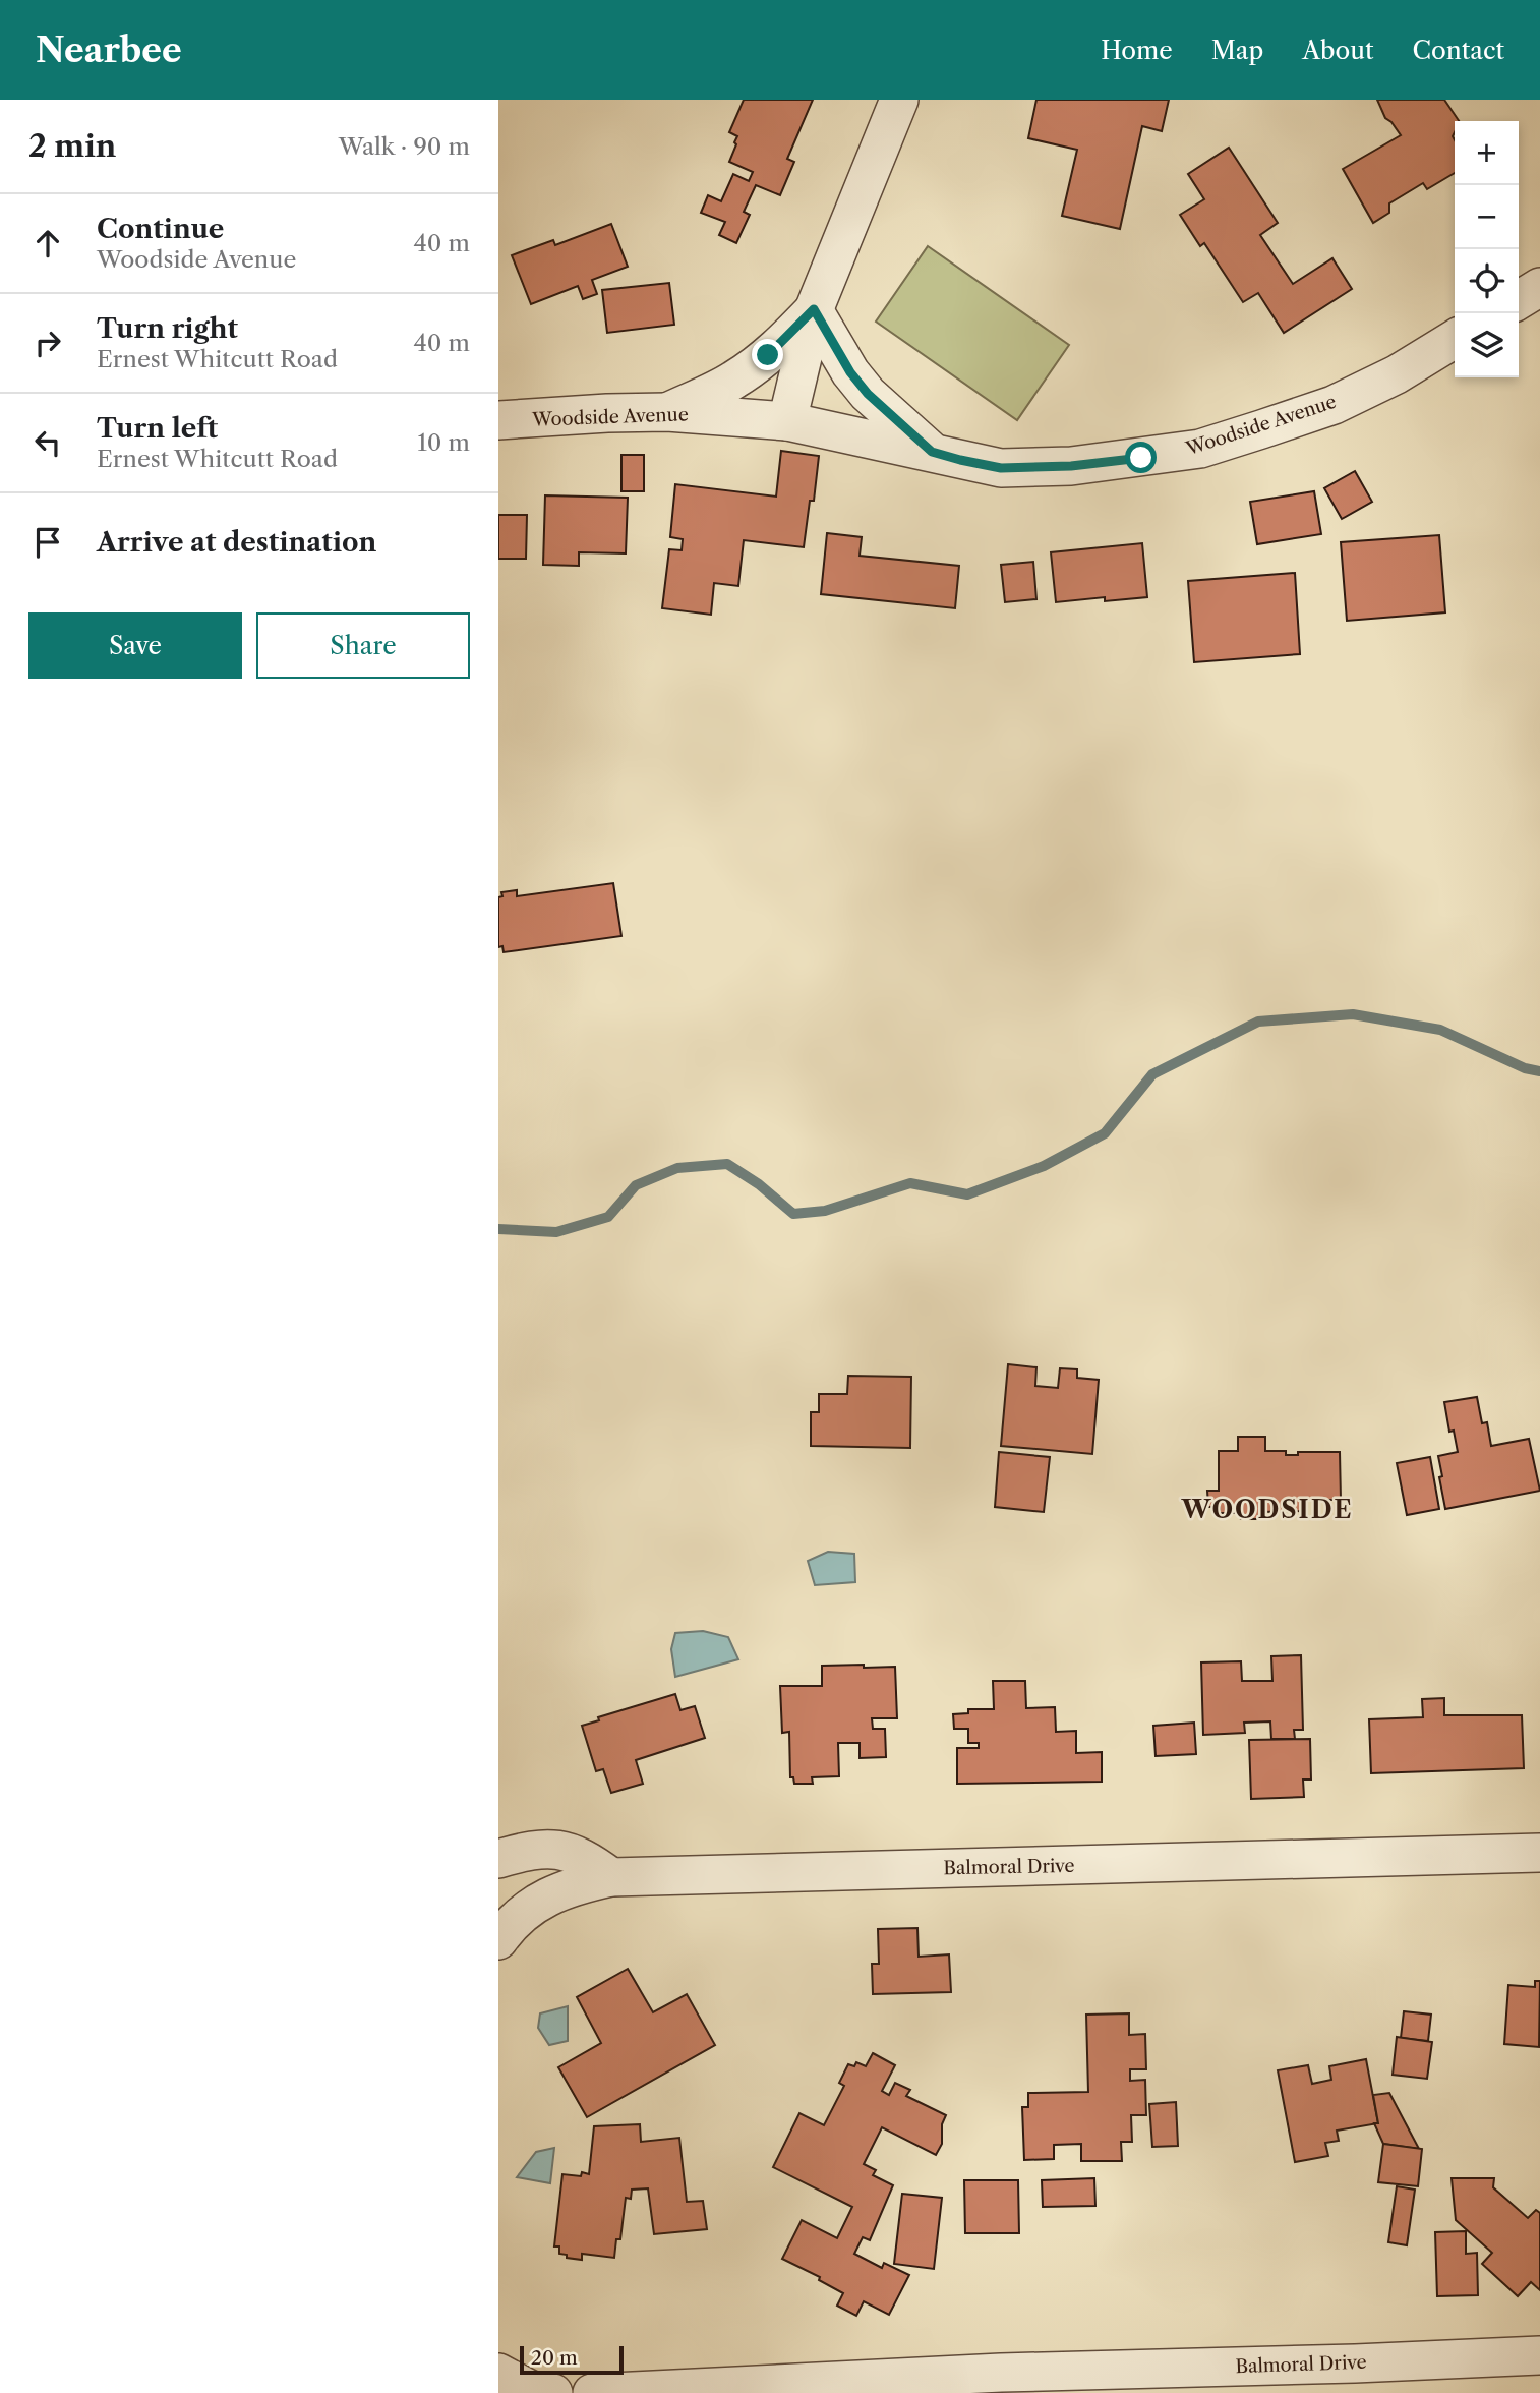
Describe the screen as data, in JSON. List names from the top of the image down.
{
  "streets": {
    "street": ["Woodside Avenue", "Balmoral Drive"]
  },
  "districts": ["WOODSIDE"],
  "scale_bar": "20 m",
  "page": {
    "header": "Nearbee",
    "nav": [
      "Home",
      "Map",
      "About",
      "Contact"
    ],
    "heading": ["2 min", "Walk · 90 m"],
    "map_buttons": ["+", "−"],
    "list": [
      ["Continue", "Woodside Avenue", "40 m"],
      ["Turn right", "Ernest Whitcutt Road", "40 m"],
      ["Turn left", "Ernest Whitcutt Road", "10 m"],
      "Arrive at destination"
    ],
    "buttons": ["Save", "Share"],
    "scale": "20 m"
  }
}
